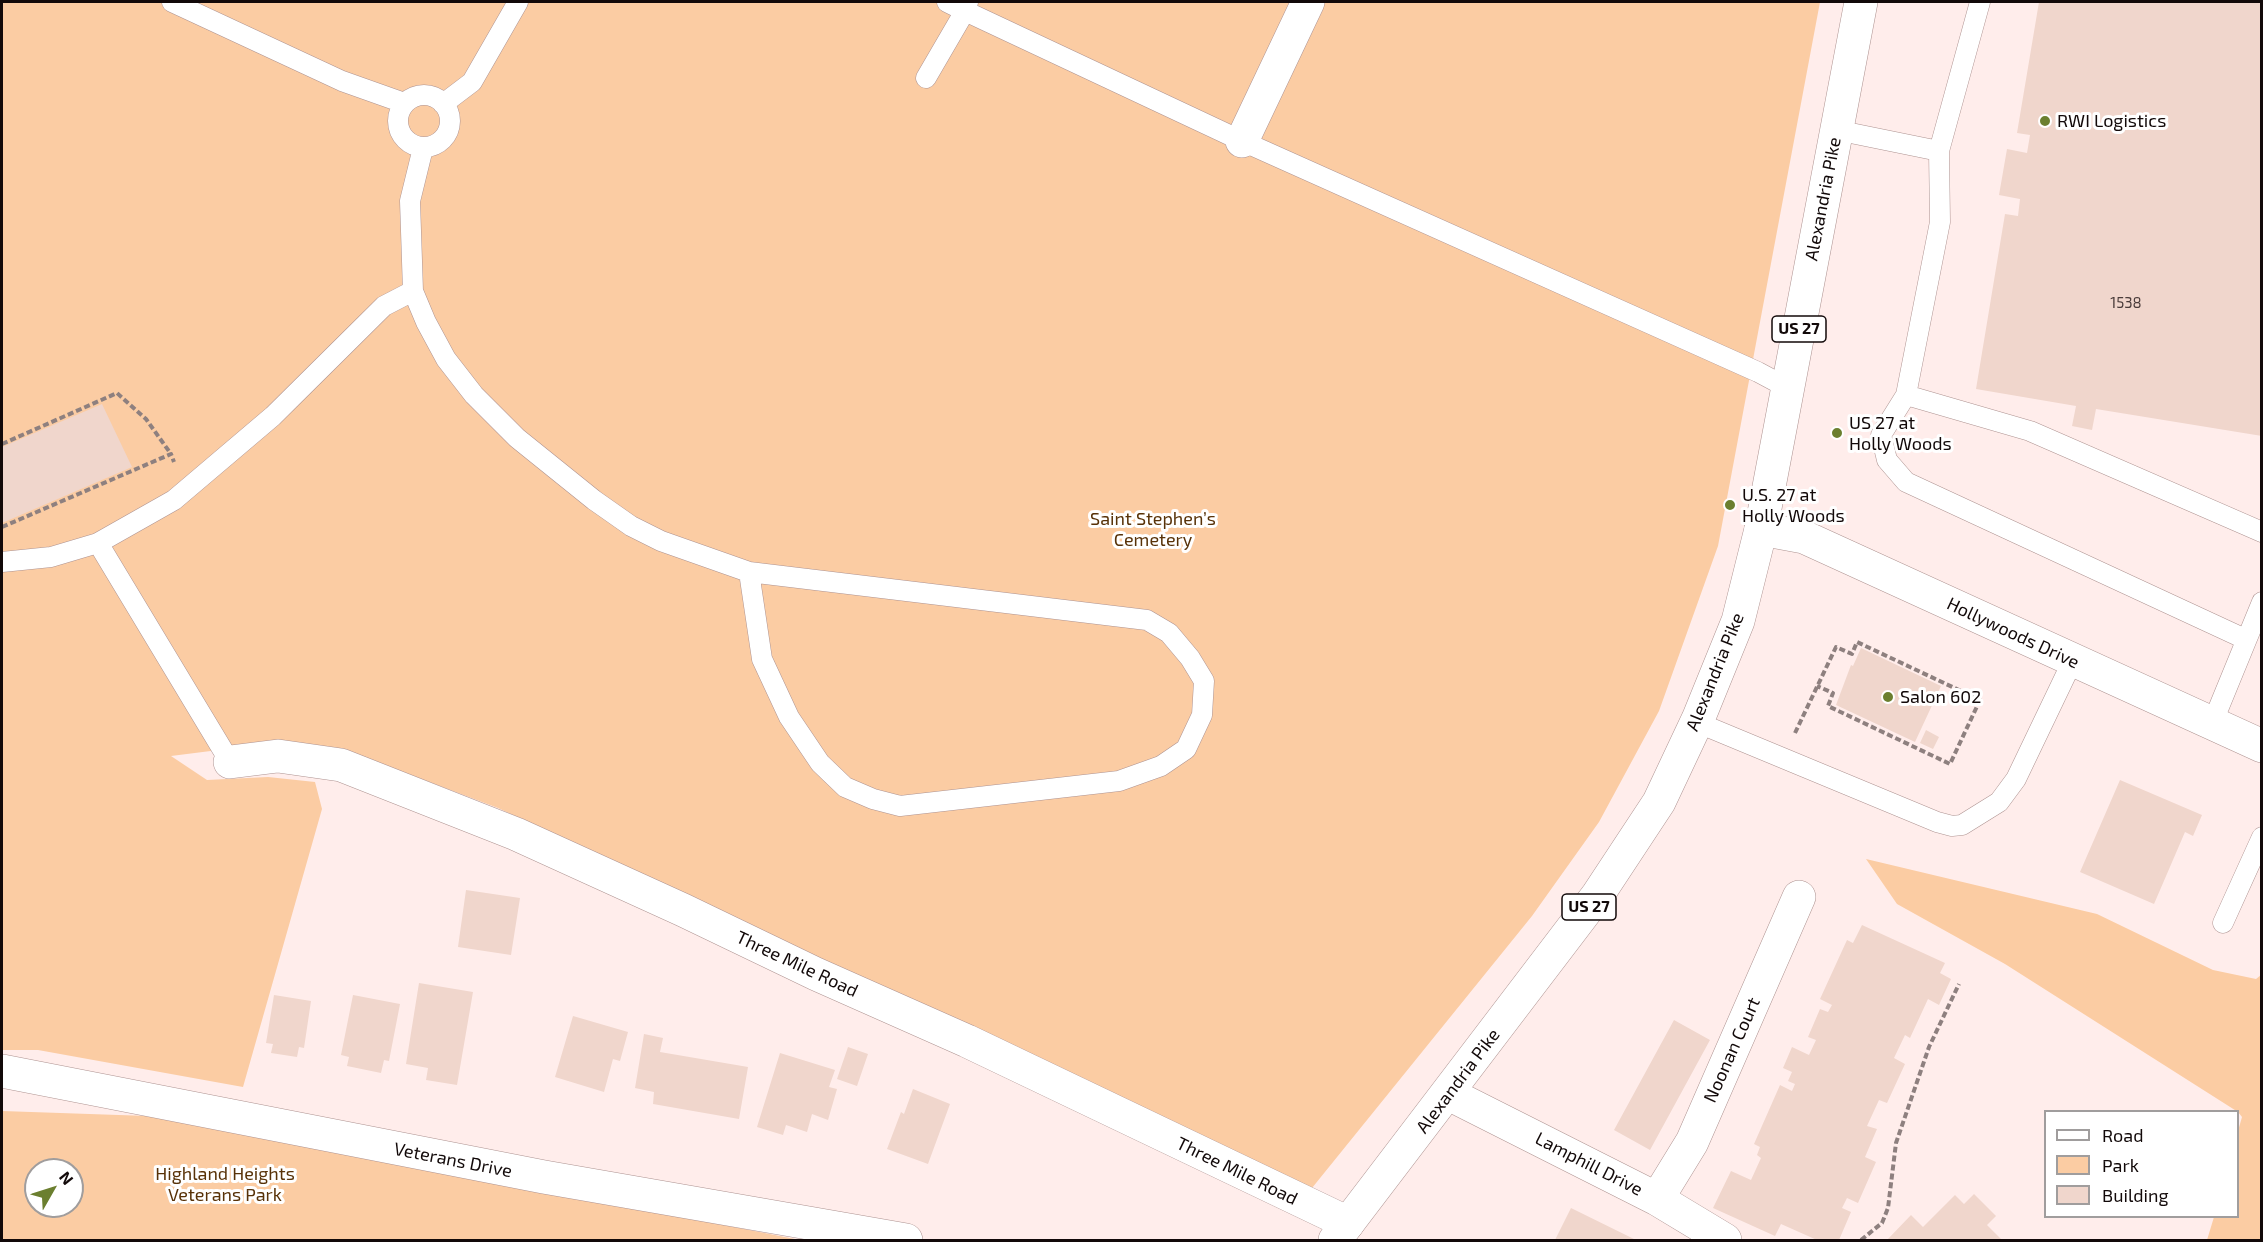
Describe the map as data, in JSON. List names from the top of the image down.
{
  "streets": {
    "street": [
      "Alexandria Pike",
      "US 27",
      "Hollywoods Drive",
      "Three Mile Road",
      "Noonan Court",
      "Veterans Drive",
      "Lamphill Drive"
    ]
  },
  "crossings": [
    ["Alexandria Pike", "Hollywoods Drive"],
    ["Alexandria Pike", "Three Mile Road"],
    ["Alexandria Pike", "Lamphill Drive"],
    ["Noonan Court", "Lamphill Drive"]
  ],
  "parks": ["Saint Stephen’s Cemetery", "Highland Heights Veterans Park"],
  "places": [
    "RWI Logistics",
    "US 27 at Holly Woods",
    "U.S. 27 at Holly Woods",
    "Salon 602"
  ],
  "house_numbers": ["1538"],
  "legend": ["Road", "Park", "Building"],
  "north": "top right"
}
